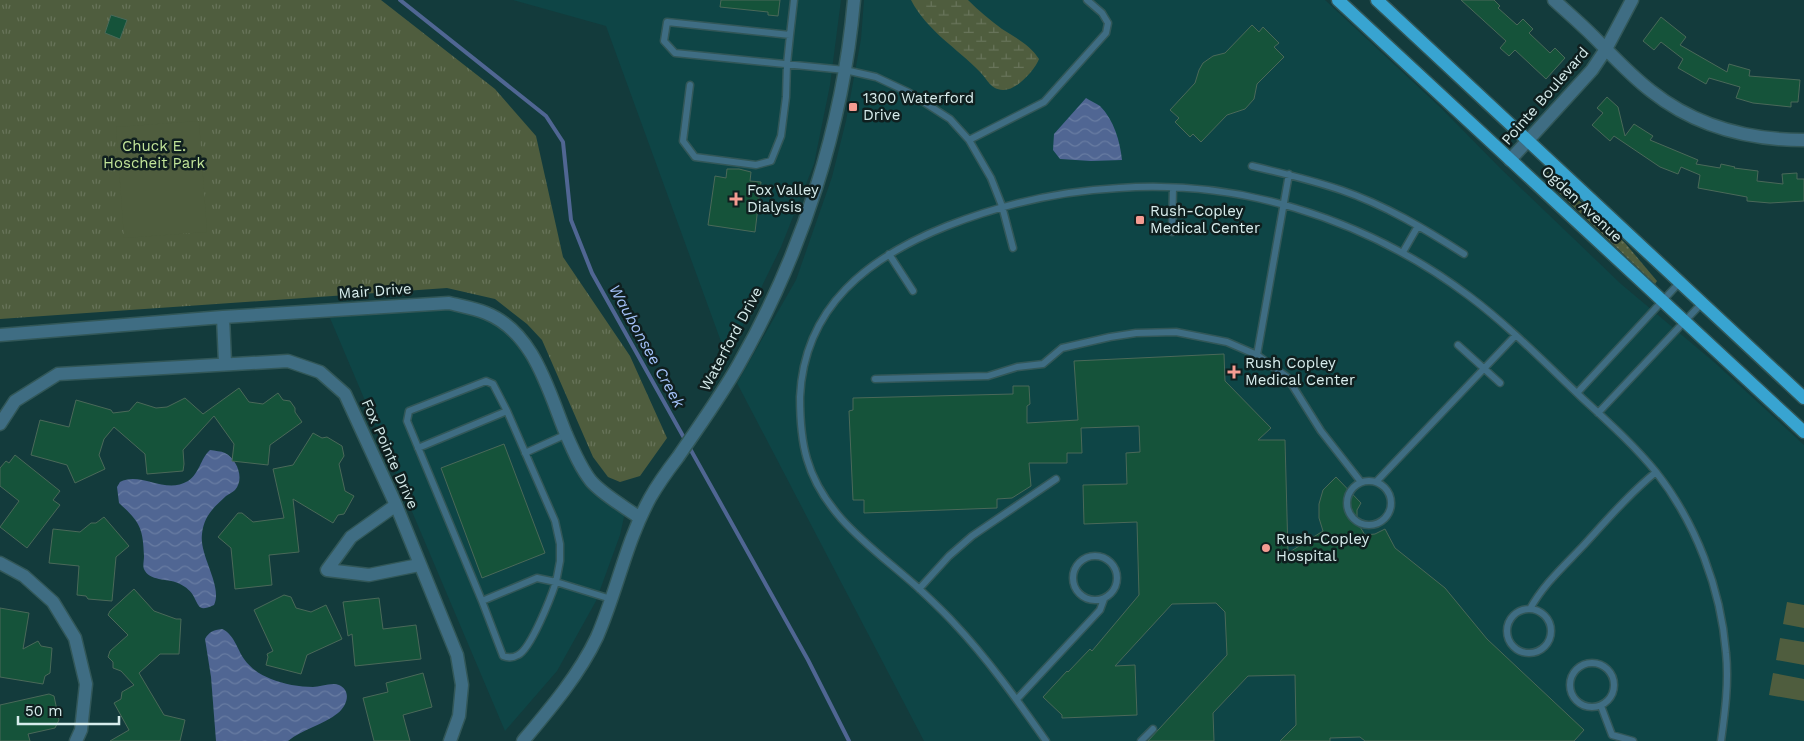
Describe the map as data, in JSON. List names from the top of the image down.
{
  "streets": {
    "main road": ["Ogden Avenue"],
    "street": [
      "Pointe Boulevard",
      "Mair Drive",
      "Waterford Drive",
      "Fox Pointe Drive"
    ]
  },
  "crossings": [
    ["Pointe Boulevard", "Ogden Avenue"],
    ["Mair Drive", "Waterford Drive"]
  ],
  "water": ["Waubonsee Creek"],
  "parks": ["Chuck E. Hoscheit Park"],
  "places": {
    "transit": ["1300 Waterford Drive", "Rush-Copley Medical Center"],
    "health": ["Fox Valley Dialysis", "Rush Copley Medical Center"],
    "other": ["Rush-Copley Hospital"]
  },
  "scale_bar": "50 m"
}
